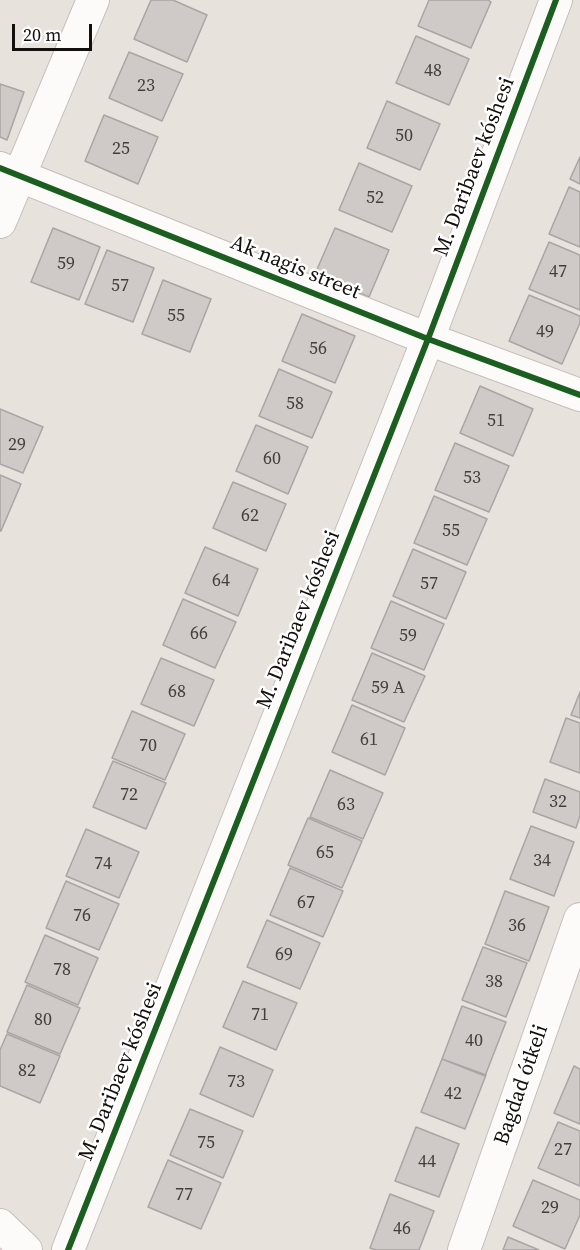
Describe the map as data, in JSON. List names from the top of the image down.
{
  "streets": {
    "street": ["M. Daribaev kóshesi", "Ak nagis street", "Bagdad ótkeli"]
  },
  "crossings": [
    ["M. Daribaev kóshesi", "Ak nagis street"]
  ],
  "house_numbers": [
    "48",
    "23",
    "50",
    "25",
    "52",
    "59",
    "47",
    "57",
    "55",
    "49",
    "56",
    "58",
    "51",
    "29",
    "60",
    "53",
    "62",
    "55",
    "64",
    "57",
    "66",
    "59",
    "59 А",
    "68",
    "61",
    "70",
    "72",
    "32",
    "63",
    "65",
    "34",
    "74",
    "67",
    "76",
    "36",
    "69",
    "78",
    "38",
    "71",
    "80",
    "40",
    "82",
    "73",
    "42",
    "75",
    "27",
    "44",
    "77",
    "29",
    "46"
  ],
  "scale_bar": "20 m"
}
